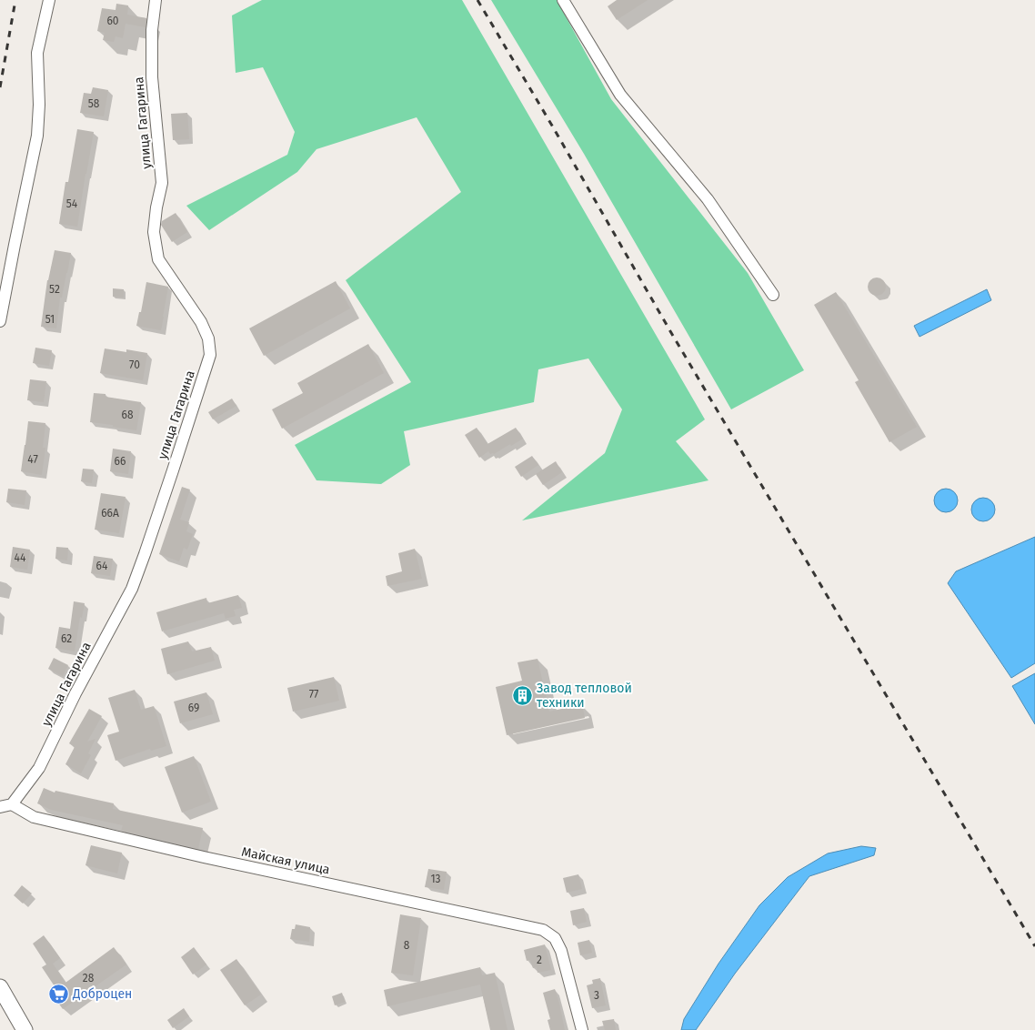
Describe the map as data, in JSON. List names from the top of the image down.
{
  "streets": {
    "street": ["улица Гагарина", "Майская улица"]
  },
  "crossings": [
    ["улица Гагарина", "Майская улица"]
  ],
  "places": {
    "building": ["Завод тепловой техники"],
    "supermarket": ["Доброцен"]
  },
  "house_numbers": [
    "60",
    "58",
    "54",
    "52",
    "51",
    "70",
    "68",
    "47",
    "66",
    "66А",
    "44",
    "64",
    "62",
    "77",
    "69",
    "13",
    "8",
    "2",
    "28",
    "3"
  ]
}
